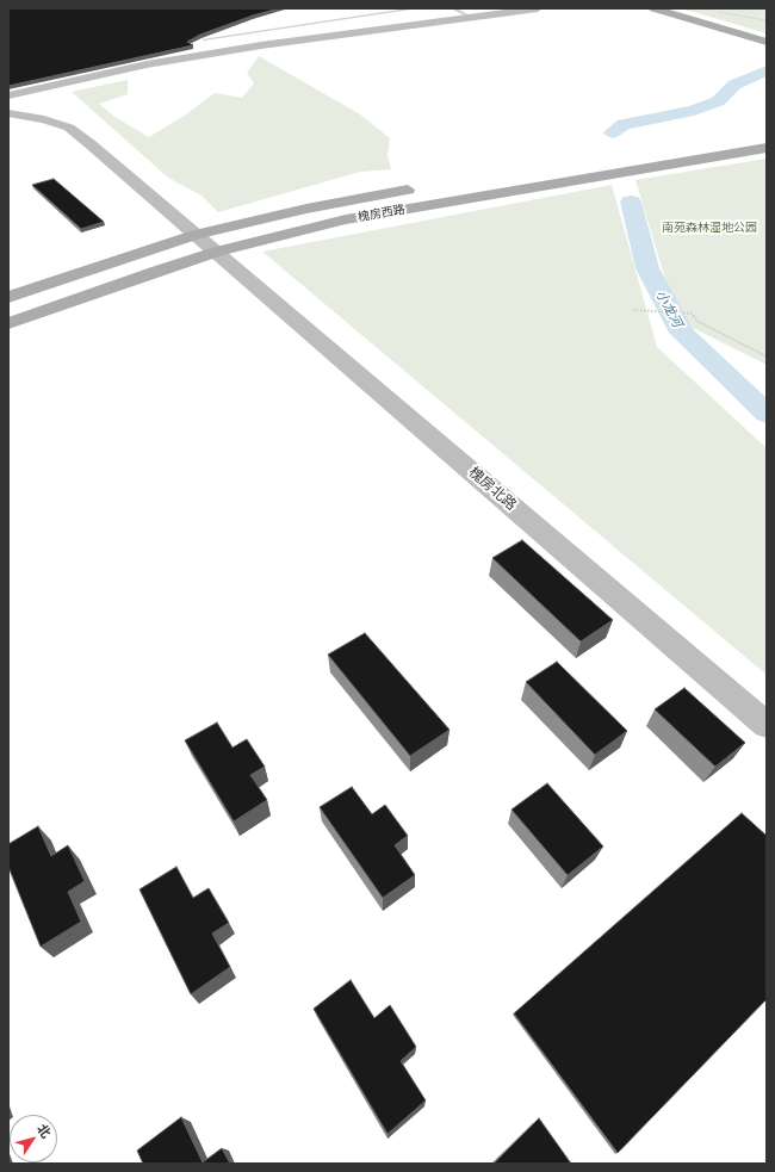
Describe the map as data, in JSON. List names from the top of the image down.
{
  "streets": {
    "main road": ["槐房西路"],
    "street": ["槐房北路"]
  },
  "crossings": [
    ["槐房西路", "槐房北路"]
  ],
  "water": ["小龙河"],
  "parks": ["南苑森林湿地公园"],
  "north": "top right"
}
